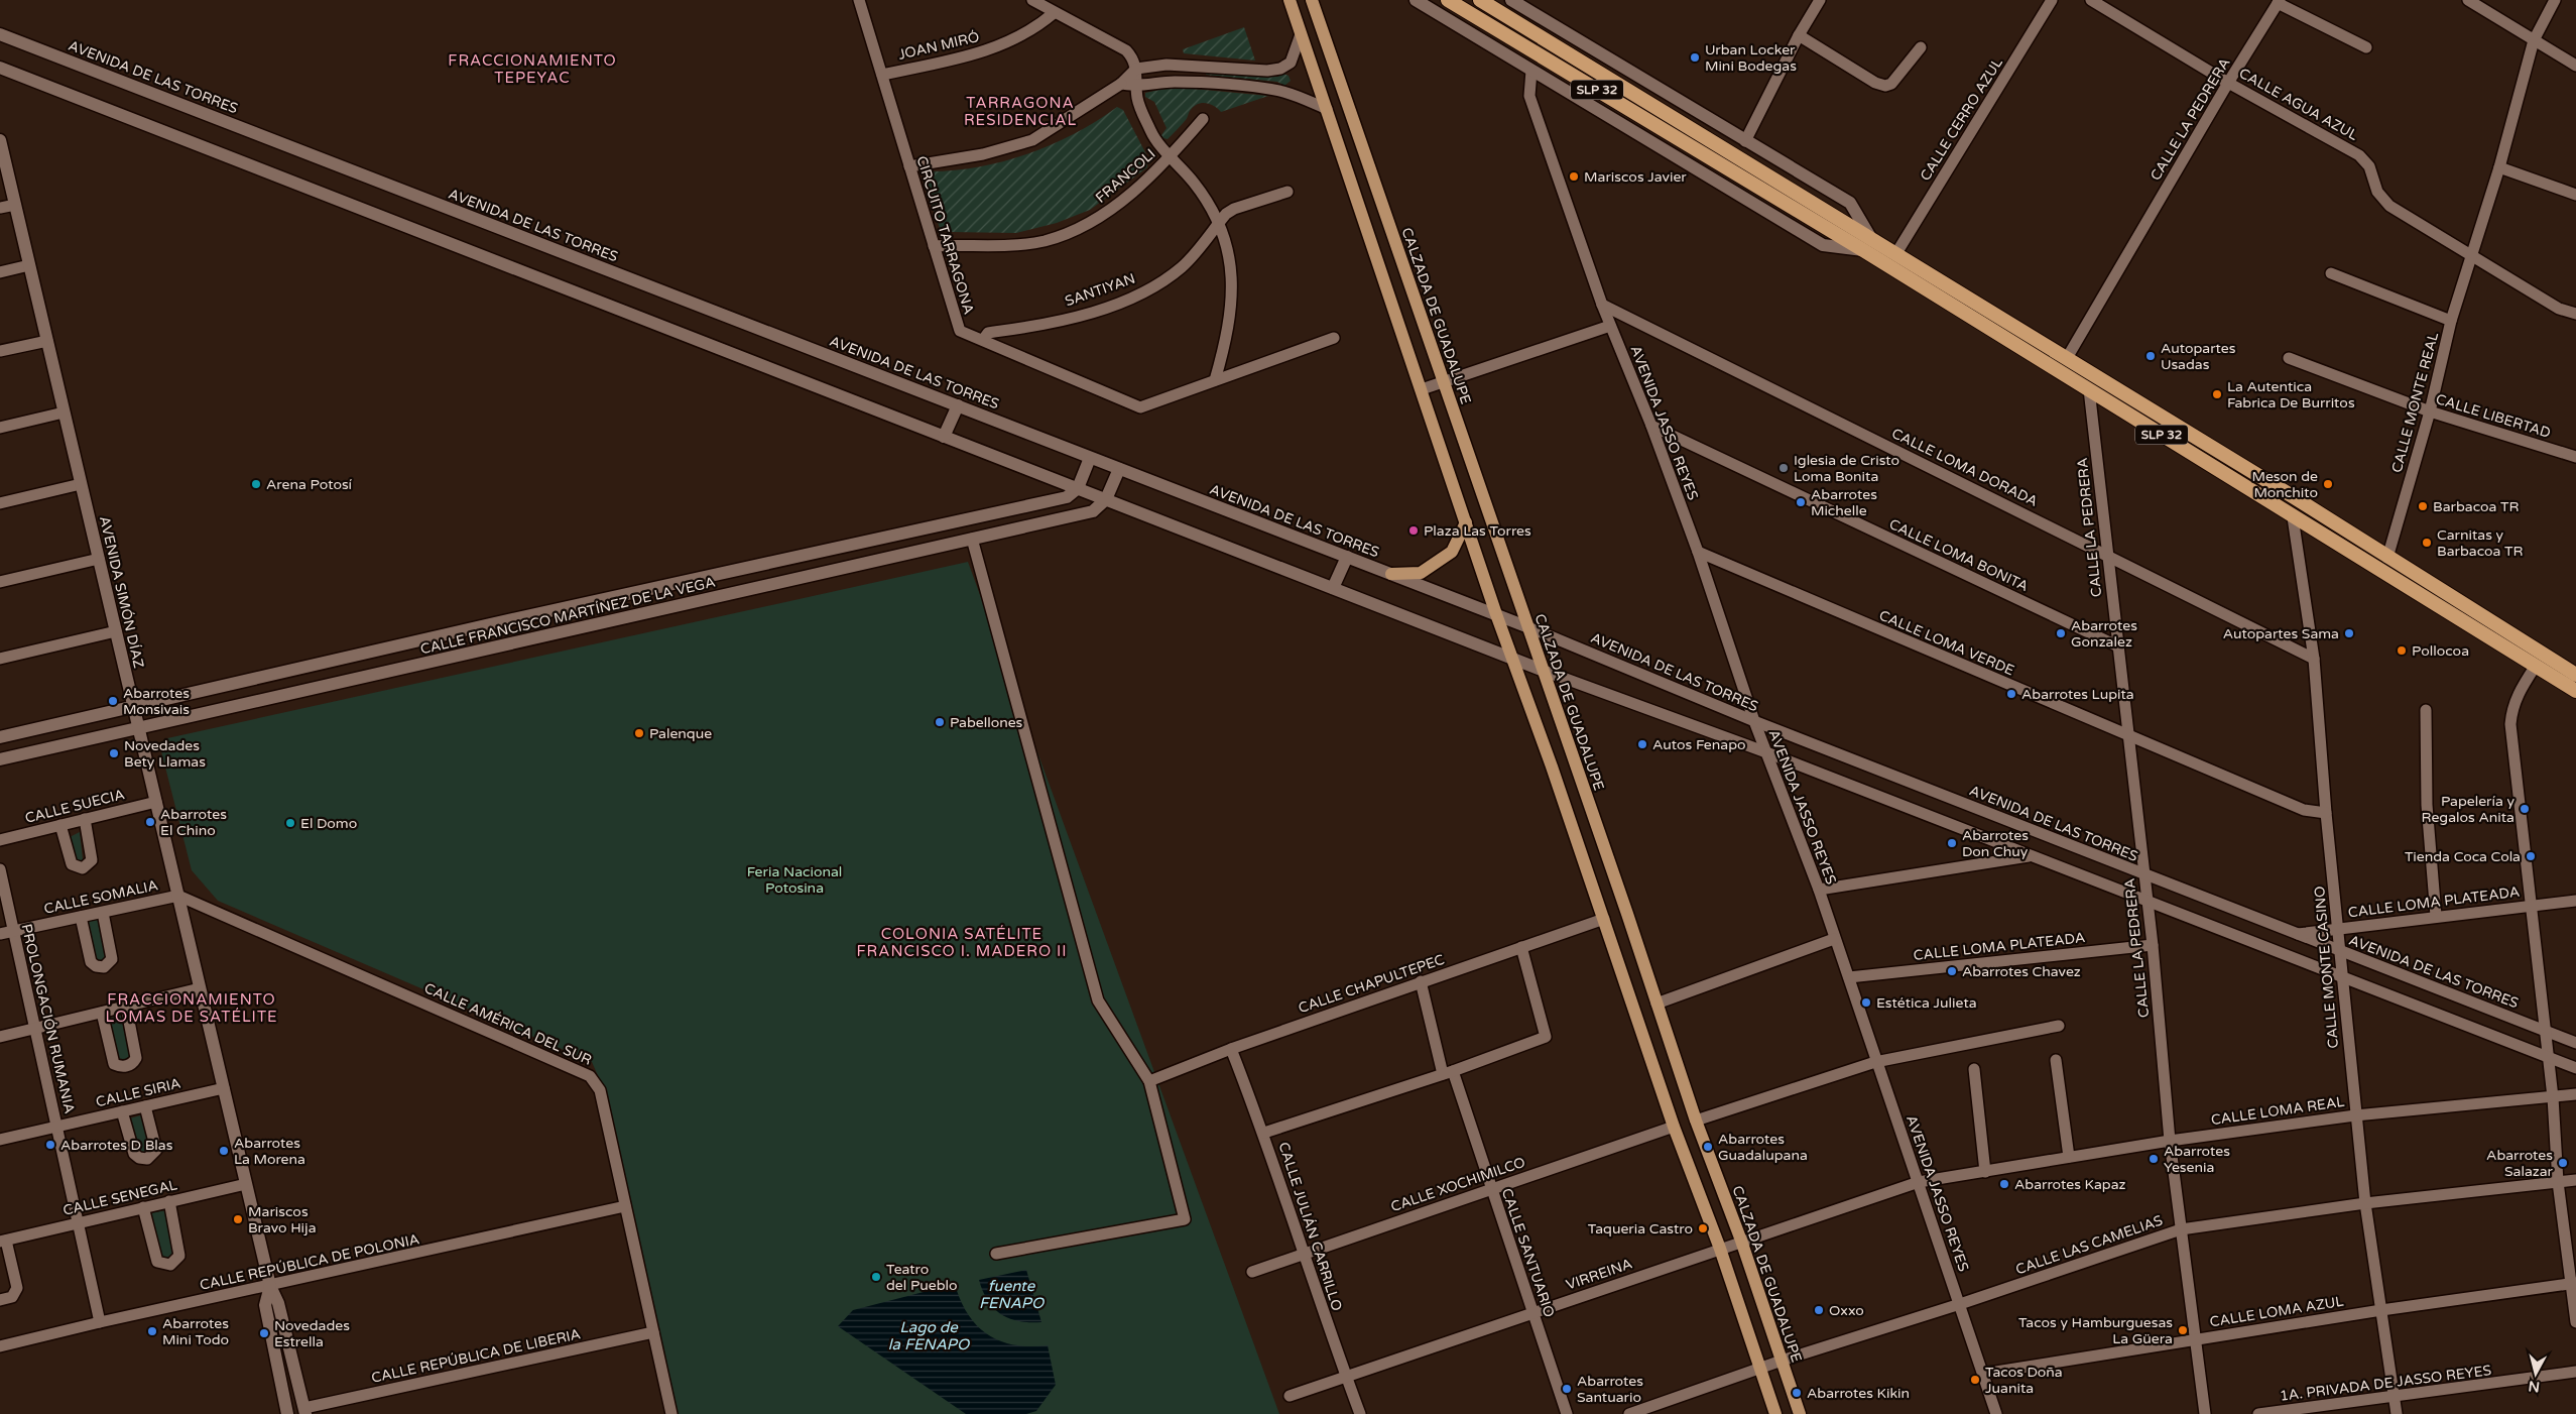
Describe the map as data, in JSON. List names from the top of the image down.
{
  "streets": {
    "highway": ["SLP 32"],
    "main road": [
      "AVENIDA DE LAS TORRES",
      "CALZADA DE GUADALUPE",
      "AVENIDA SIMÓN DÍAZ",
      "CALLE FRANCISCO MARTÍNEZ DE LA VEGA"
    ],
    "street": [
      "JOAN MIRÓ",
      "CALLE AGUA AZUL",
      "CALLE CERRO AZUL",
      "CALLE LA PEDRERA",
      "FRANCOLI",
      "CIRCUITO TARRAGONA",
      "SANTIYAN",
      "CALLE MONTE REAL",
      "CALLE LIBERTAD",
      "AVENIDA JASSO REYES",
      "CALLE LOMA DORADA",
      "CALLE LOMA BONITA",
      "CALLE LOMA VERDE",
      "CALLE SUECIA",
      "CALLE SOMALIA",
      "CALLE LOMA PLATEADA",
      "CALLE MONTE CASINO",
      "CALLE CHAPULTEPEC",
      "PROLONGACIÓN RUMANIA",
      "CALLE AMÉRICA DEL SUR",
      "CALLE SIRIA",
      "CALLE LOMA REAL",
      "CALLE XOCHIMILCO",
      "CALLE SENEGAL",
      "CALLE JULIÁN CARRILLO",
      "CALLE LAS CAMELIAS",
      "CALLE SANTUARIO",
      "CALLE REPÚBLICA DE POLONIA",
      "VIRREINA",
      "CALLE LOMA AZUL",
      "CALLE REPÚBLICA DE LIBERIA",
      "1A. PRIVADA DE JASSO REYES"
    ]
  },
  "crossings": [
    ["JOAN MIRÓ", "CIRCUITO TARRAGONA"],
    ["AVENIDA DE LAS TORRES", "CALLE LA PEDRERA"],
    ["AVENIDA DE LAS TORRES", "CALZADA DE GUADALUPE"],
    ["AVENIDA DE LAS TORRES", "AVENIDA JASSO REYES"],
    ["AVENIDA DE LAS TORRES", "CALLE LOMA PLATEADA"],
    ["AVENIDA DE LAS TORRES", "CALLE MONTE CASINO"],
    ["SLP 32", "CALLE CERRO AZUL"],
    ["SLP 32", "CALLE LA PEDRERA"],
    ["SLP 32", "CALLE MONTE REAL"],
    ["SLP 32", "CALLE MONTE CASINO"],
    ["CALLE AGUA AZUL", "CALLE LA PEDRERA"],
    ["CALLE AGUA AZUL", "CALLE MONTE REAL"],
    ["CALLE LA PEDRERA", "CALLE LOMA DORADA"],
    ["CALLE LA PEDRERA", "CALLE LOMA BONITA"],
    ["CALLE LA PEDRERA", "CALLE LOMA VERDE"],
    ["CALLE LA PEDRERA", "CALLE LOMA PLATEADA"],
    ["CALLE LA PEDRERA", "CALLE LOMA REAL"],
    ["CALLE LA PEDRERA", "CALLE LAS CAMELIAS"],
    ["CALLE LA PEDRERA", "CALLE LOMA AZUL"],
    ["FRANCOLI", "CIRCUITO TARRAGONA"],
    ["CIRCUITO TARRAGONA", "SANTIYAN"],
    ["CALZADA DE GUADALUPE", "CALLE LAS CAMELIAS"],
    ["CALZADA DE GUADALUPE", "VIRREINA"],
    ["CALLE MONTE REAL", "CALLE LIBERTAD"],
    ["AVENIDA JASSO REYES", "CALLE LOMA DORADA"],
    ["AVENIDA JASSO REYES", "CALLE LOMA BONITA"],
    ["AVENIDA JASSO REYES", "CALLE LOMA VERDE"],
    ["AVENIDA JASSO REYES", "CALLE LOMA PLATEADA"],
    ["AVENIDA JASSO REYES", "CALLE LOMA REAL"],
    ["AVENIDA JASSO REYES", "CALLE LAS CAMELIAS"],
    ["AVENIDA JASSO REYES", "VIRREINA"],
    ["AVENIDA JASSO REYES", "CALLE LOMA AZUL"],
    ["CALLE LOMA DORADA", "CALLE MONTE CASINO"],
    ["AVENIDA SIMÓN DÍAZ", "CALLE FRANCISCO MARTÍNEZ DE LA VEGA"],
    ["AVENIDA SIMÓN DÍAZ", "CALLE SUECIA"],
    ["AVENIDA SIMÓN DÍAZ", "CALLE SOMALIA"],
    ["AVENIDA SIMÓN DÍAZ", "CALLE AMÉRICA DEL SUR"],
    ["AVENIDA SIMÓN DÍAZ", "CALLE SIRIA"],
    ["AVENIDA SIMÓN DÍAZ", "CALLE SENEGAL"],
    ["AVENIDA SIMÓN DÍAZ", "CALLE REPÚBLICA DE POLONIA"],
    ["AVENIDA SIMÓN DÍAZ", "CALLE REPÚBLICA DE LIBERIA"],
    ["CALLE LOMA VERDE", "CALLE MONTE CASINO"],
    ["CALLE SOMALIA", "PROLONGACIÓN RUMANIA"],
    ["CALLE SOMALIA", "CALLE AMÉRICA DEL SUR"],
    ["CALLE LOMA PLATEADA", "CALLE MONTE CASINO"],
    ["CALLE MONTE CASINO", "CALLE LOMA REAL"],
    ["CALLE MONTE CASINO", "CALLE LAS CAMELIAS"],
    ["CALLE MONTE CASINO", "CALLE LOMA AZUL"],
    ["CALLE MONTE CASINO", "1A. PRIVADA DE JASSO REYES"],
    ["CALLE CHAPULTEPEC", "CALLE JULIÁN CARRILLO"],
    ["CALLE CHAPULTEPEC", "CALLE SANTUARIO"],
    ["PROLONGACIÓN RUMANIA", "CALLE SIRIA"],
    ["PROLONGACIÓN RUMANIA", "CALLE SENEGAL"],
    ["PROLONGACIÓN RUMANIA", "CALLE REPÚBLICA DE POLONIA"],
    ["CALLE AMÉRICA DEL SUR", "CALLE REPÚBLICA DE POLONIA"],
    ["CALLE AMÉRICA DEL SUR", "CALLE REPÚBLICA DE LIBERIA"],
    ["CALLE LOMA REAL", "VIRREINA"],
    ["CALLE XOCHIMILCO", "CALLE JULIÁN CARRILLO"],
    ["CALLE XOCHIMILCO", "CALLE SANTUARIO"],
    ["CALLE JULIÁN CARRILLO", "VIRREINA"],
    ["CALLE SANTUARIO", "VIRREINA"]
  ],
  "districts": [
    "FRACCIONAMIENTO TEPEYAC",
    "TARRAGONA RESIDENCIAL",
    "COLONIA SATÉLITE FRANCISCO I. MADERO II",
    "FRACCIONAMIENTO LOMAS DE SATÉLITE"
  ],
  "water": ["fuente FENAPO", "Lago de la FENAPO"],
  "parks": ["Feria Nacional Potosina"],
  "places": [
    "Urban Locker Mini Bodegas",
    "Mariscos Javier",
    "Autopartes Usadas",
    "La Autentica Fabrica De Burritos",
    "Iglesia de Cristo Loma Bonita",
    "Arena Potosí",
    "Meson de Monchito",
    "Abarrotes Michelle",
    "Barbacoa TR",
    "Plaza Las Torres",
    "Carnitas y Barbacoa TR",
    "Abarrotes Gonzalez",
    "Autopartes Sama",
    "Pollocoa",
    "Abarrotes Lupita",
    "Abarrotes Monsivais",
    "Pabellones",
    "Palenque",
    "Autos Fenapo",
    "Novedades Bety Llamas",
    "Papelería y Regalos Anita",
    "Abarrotes El Chino",
    "El Domo",
    "Abarrotes Don Chuy",
    "Tienda Coca Cola",
    "Abarrotes Chavez",
    "Estética Julieta",
    "Abarrotes D Blas",
    "Abarrotes Guadalupana",
    "Abarrotes La Morena",
    "Abarrotes Yesenia",
    "Abarrotes Salazar",
    "Abarrotes Kapaz",
    "Mariscos Bravo Hija",
    "Taqueria Castro",
    "Teatro del Pueblo",
    "Oxxo",
    "Tacos y Hamburguesas La Güera",
    "Abarrotes Mini Todo",
    "Novedades Estrella",
    "Tacos Doña Juanita",
    "Abarrotes Santuario",
    "Abarrotes Kikin"
  ],
  "north": "bottom"
}
